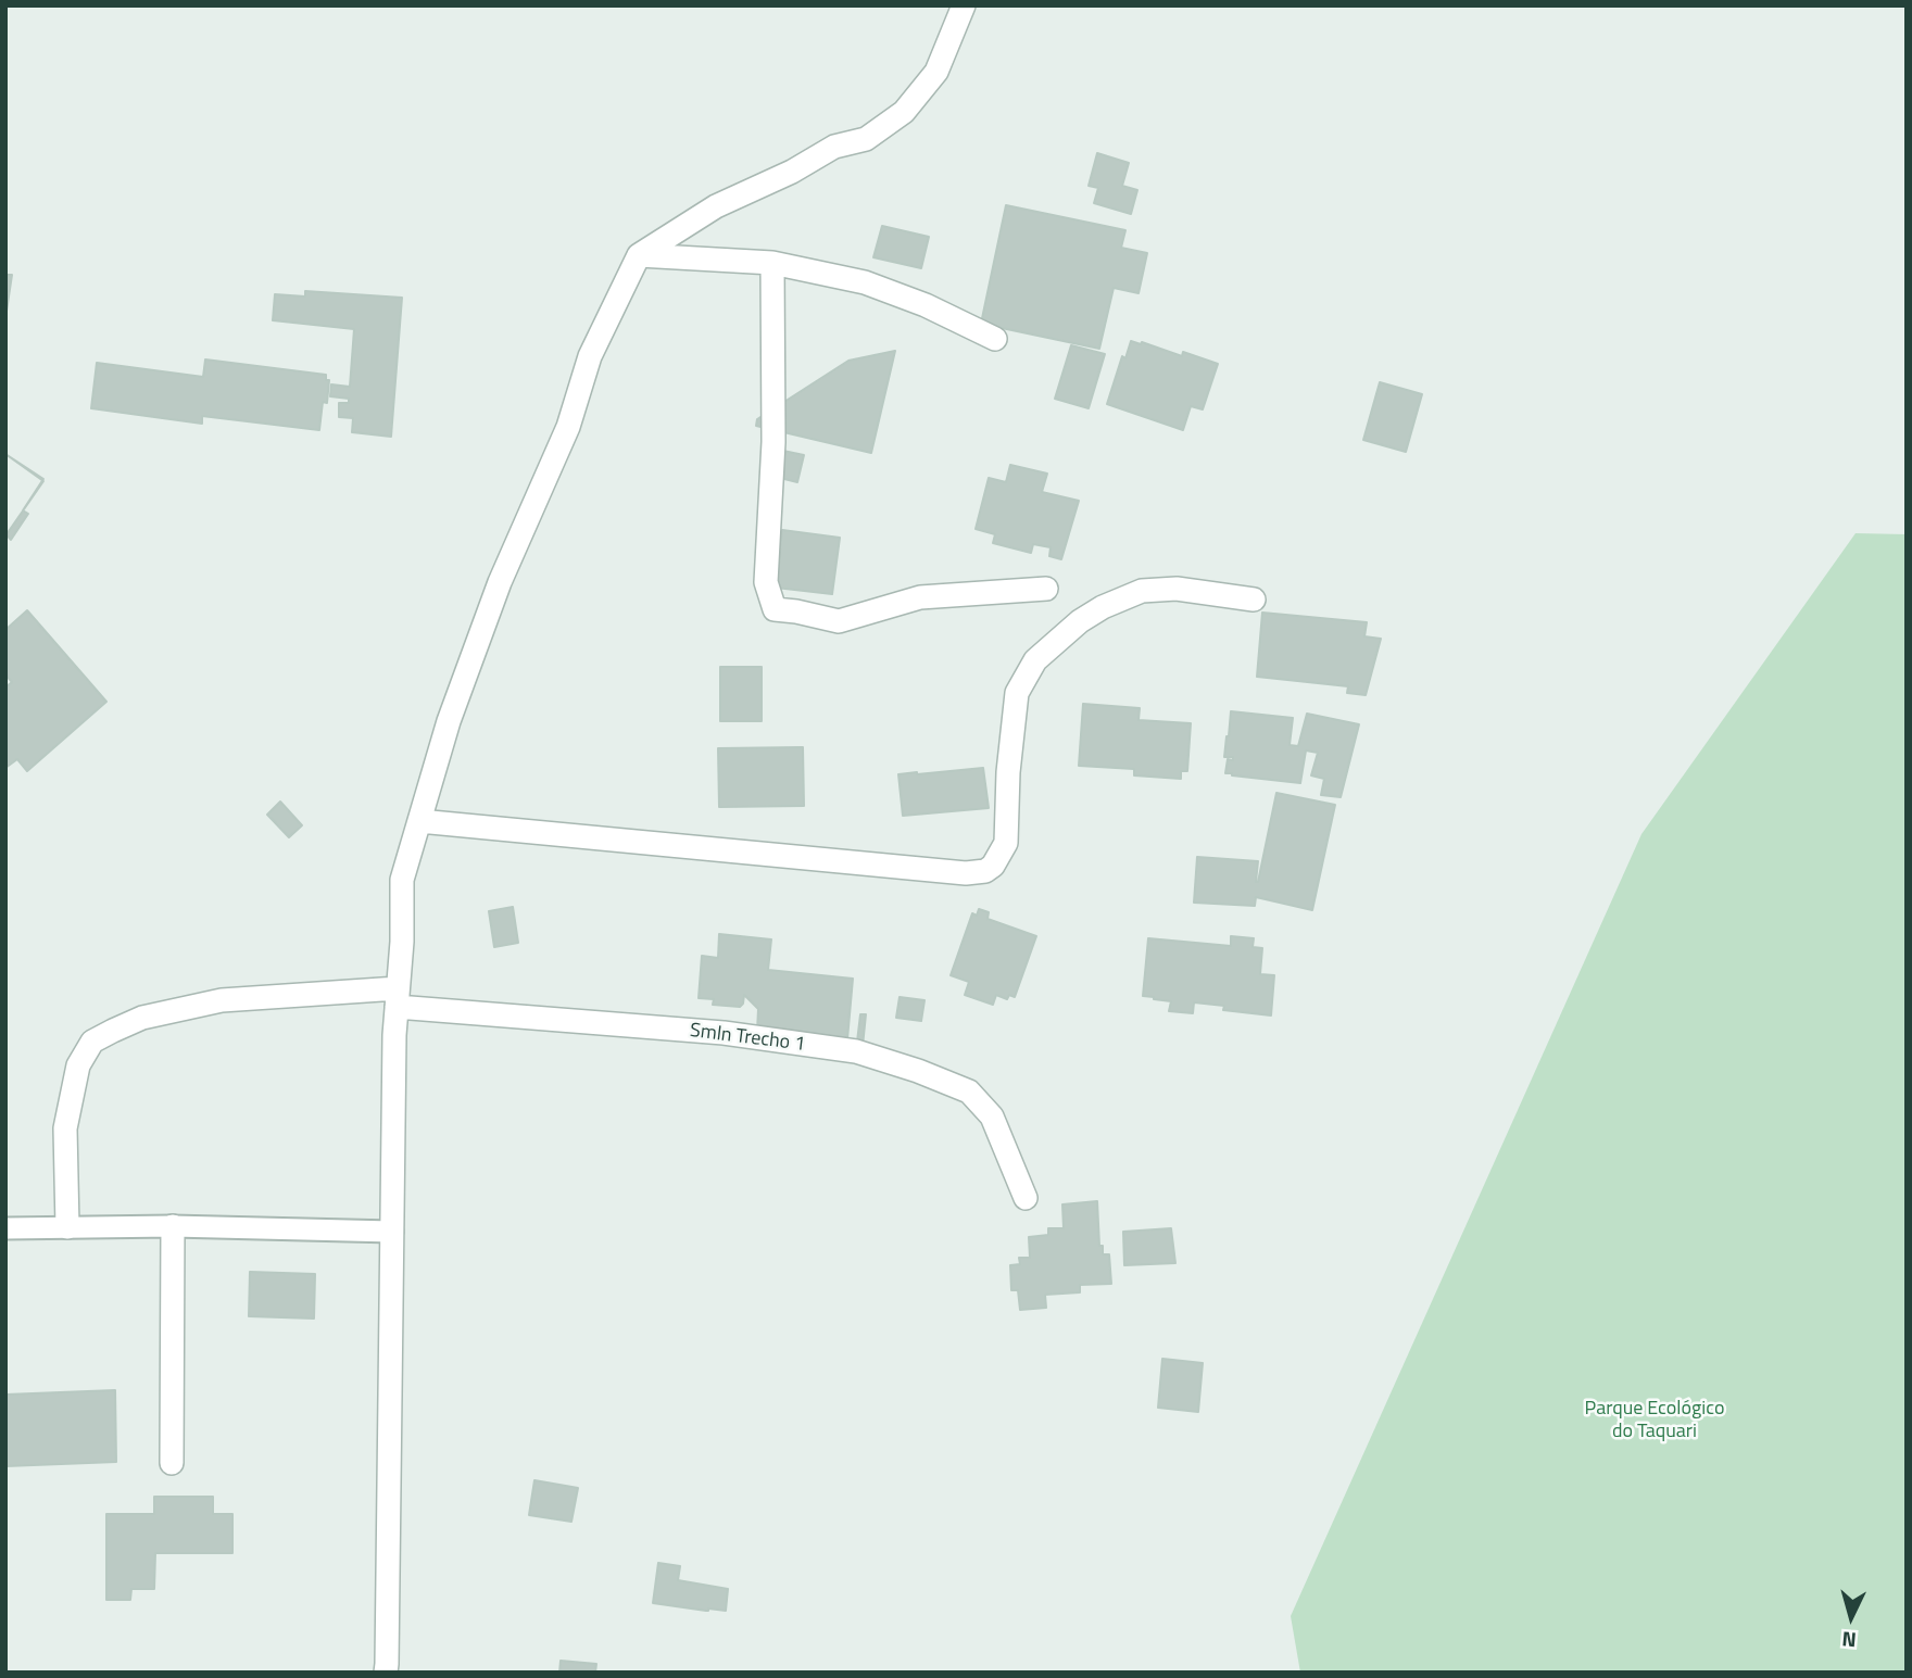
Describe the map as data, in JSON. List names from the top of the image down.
{
  "streets": {
    "street": ["Smln Trecho 1"]
  },
  "parks": ["Parque Ecológico do Taquari"],
  "north": "bottom"
}
